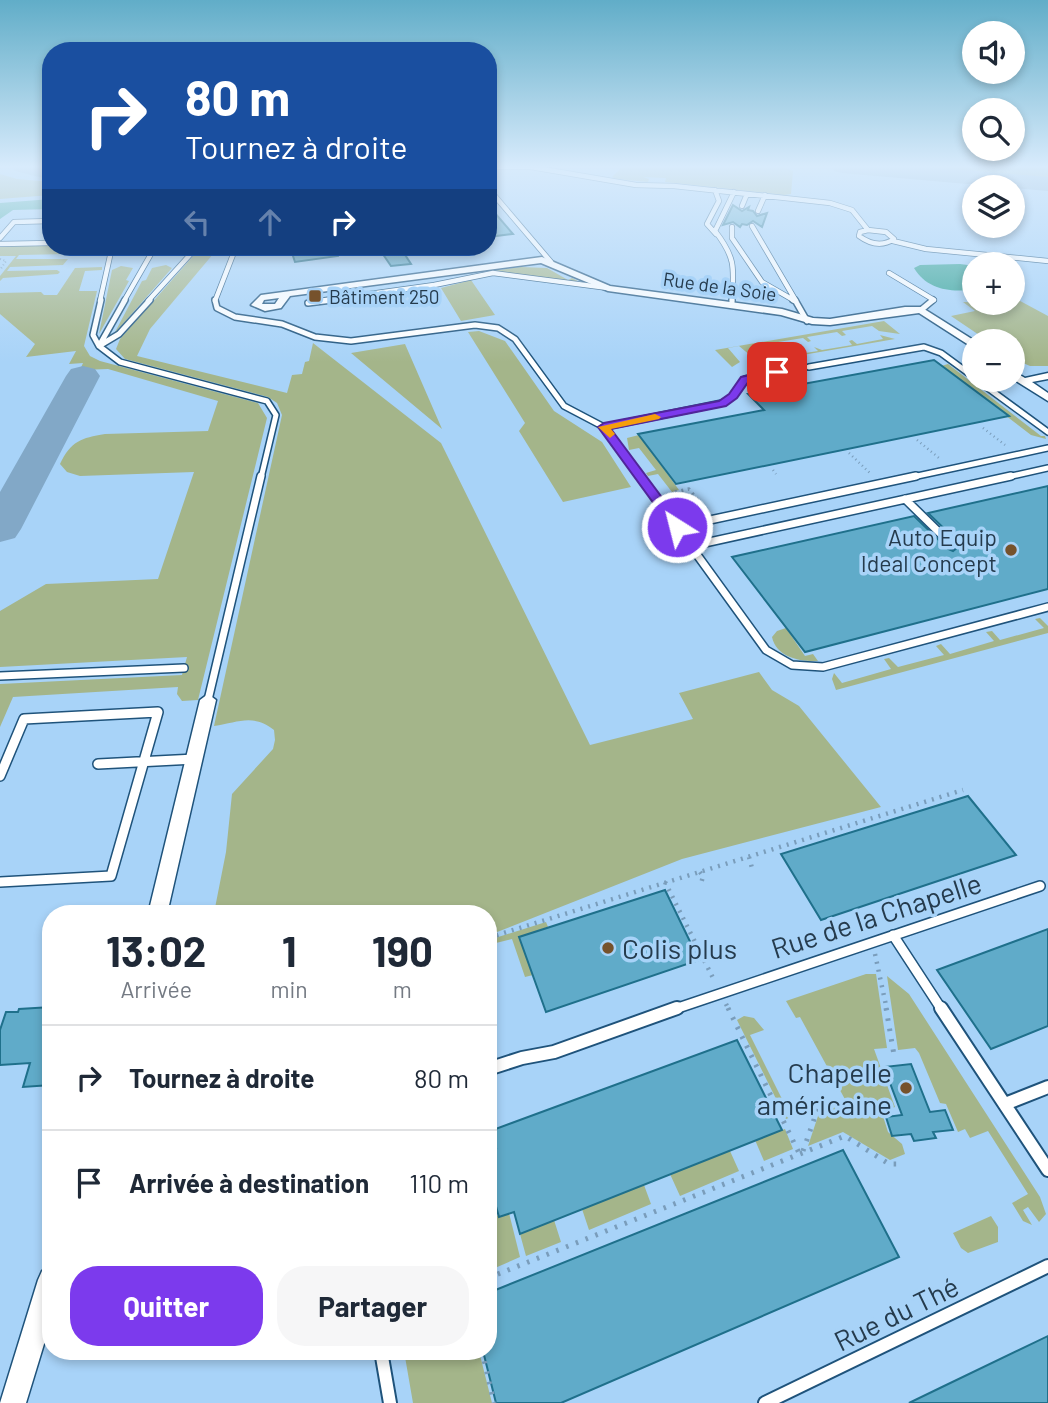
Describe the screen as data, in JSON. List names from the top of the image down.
{
  "streets": {
    "street": ["Rue de la Soie"],
    "lane": ["Rue de la Chapelle", "Rue du Thé"]
  },
  "places": {
    "transit": ["Bâtiment 250"],
    "other": ["Auto Equip Ideal Concept", "Colis plus", "Chapelle américaine"]
  },
  "page": {
    "map_buttons": ["+", "−"],
    "turn": ["80 m", "Tournez à droite"],
    "eta": [
      "13:02",
      "Arrivée",
      "1",
      "min",
      "190",
      "m"
    ],
    "list": [
      {
        "name": "Tournez à droite",
        "value": "80 m"
      },
      {
        "name": "Arrivée à destination",
        "value": "110 m"
      }
    ],
    "buttons": ["Quitter", "Partager"]
  }
}
